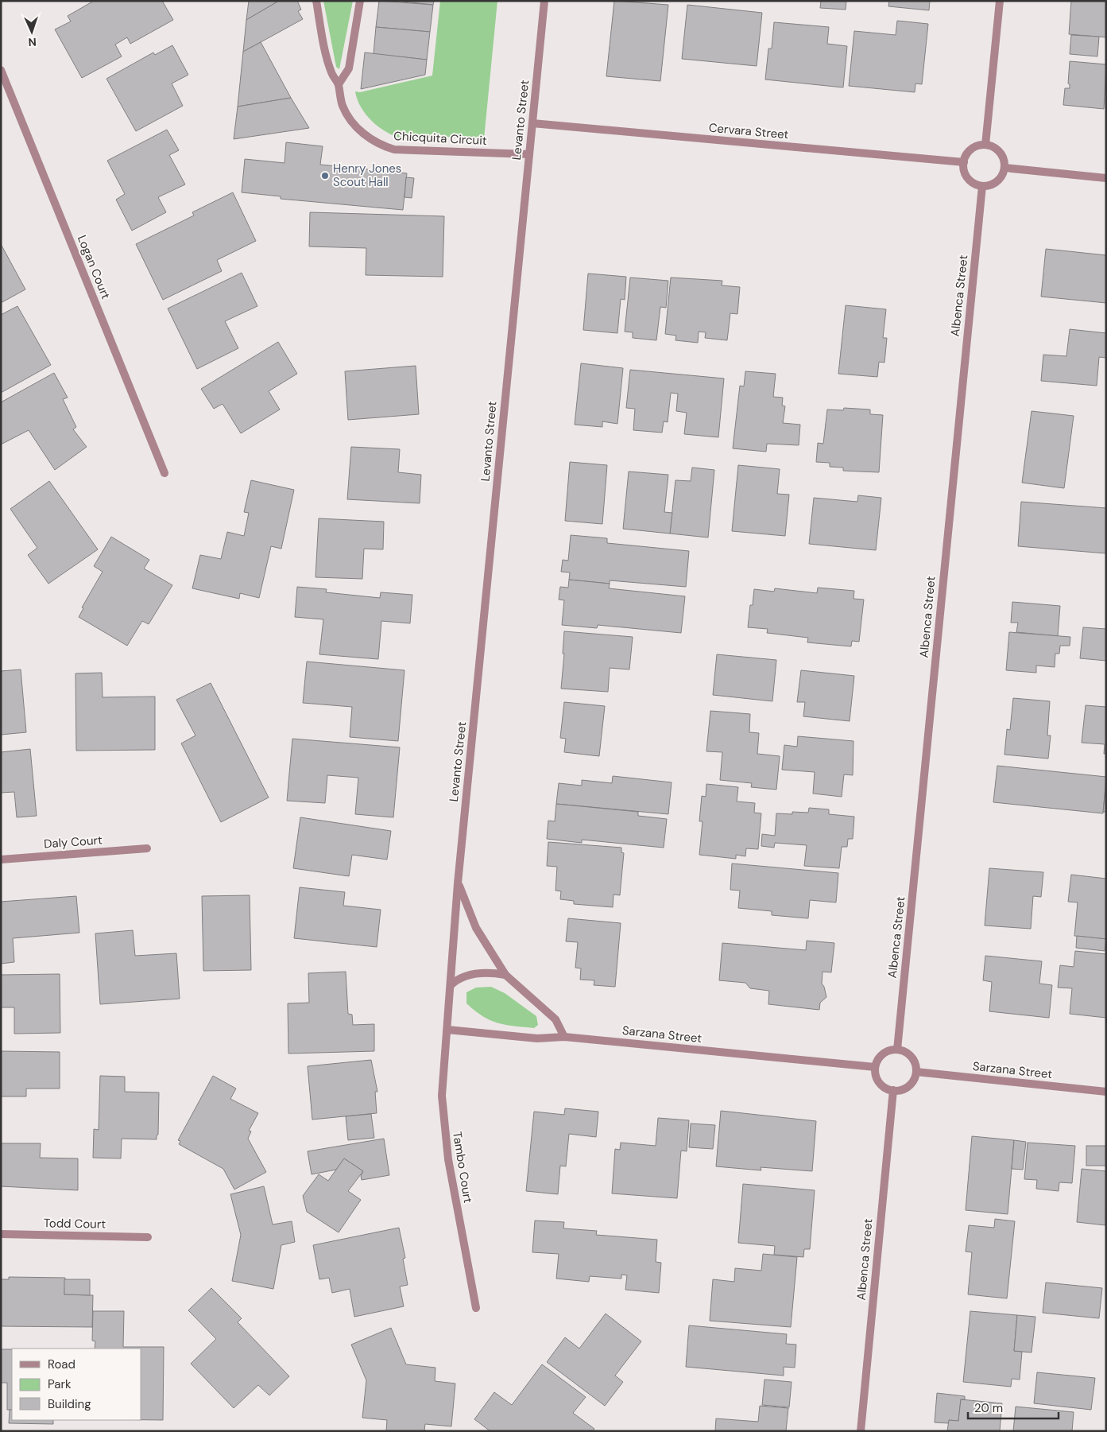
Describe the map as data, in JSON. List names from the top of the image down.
{
  "streets": {
    "street": [
      "Levanto Street",
      "Cervara Street",
      "Chicquita Circuit",
      "Logan Court",
      "Albenca Street",
      "Daly Court",
      "Sarzana Street",
      "Tambo Court",
      "Todd Court"
    ]
  },
  "crossings": [
    ["Levanto Street", "Cervara Street"],
    ["Levanto Street", "Chicquita Circuit"],
    ["Levanto Street", "Sarzana Street"],
    ["Levanto Street", "Tambo Court"],
    ["Cervara Street", "Albenca Street"],
    ["Albenca Street", "Sarzana Street"],
    ["Sarzana Street", "Tambo Court"]
  ],
  "places": ["Henry Jones Scout Hall"],
  "legend": ["Road", "Park", "Building"],
  "scale_bar": "20 m",
  "north": "bottom"
}
